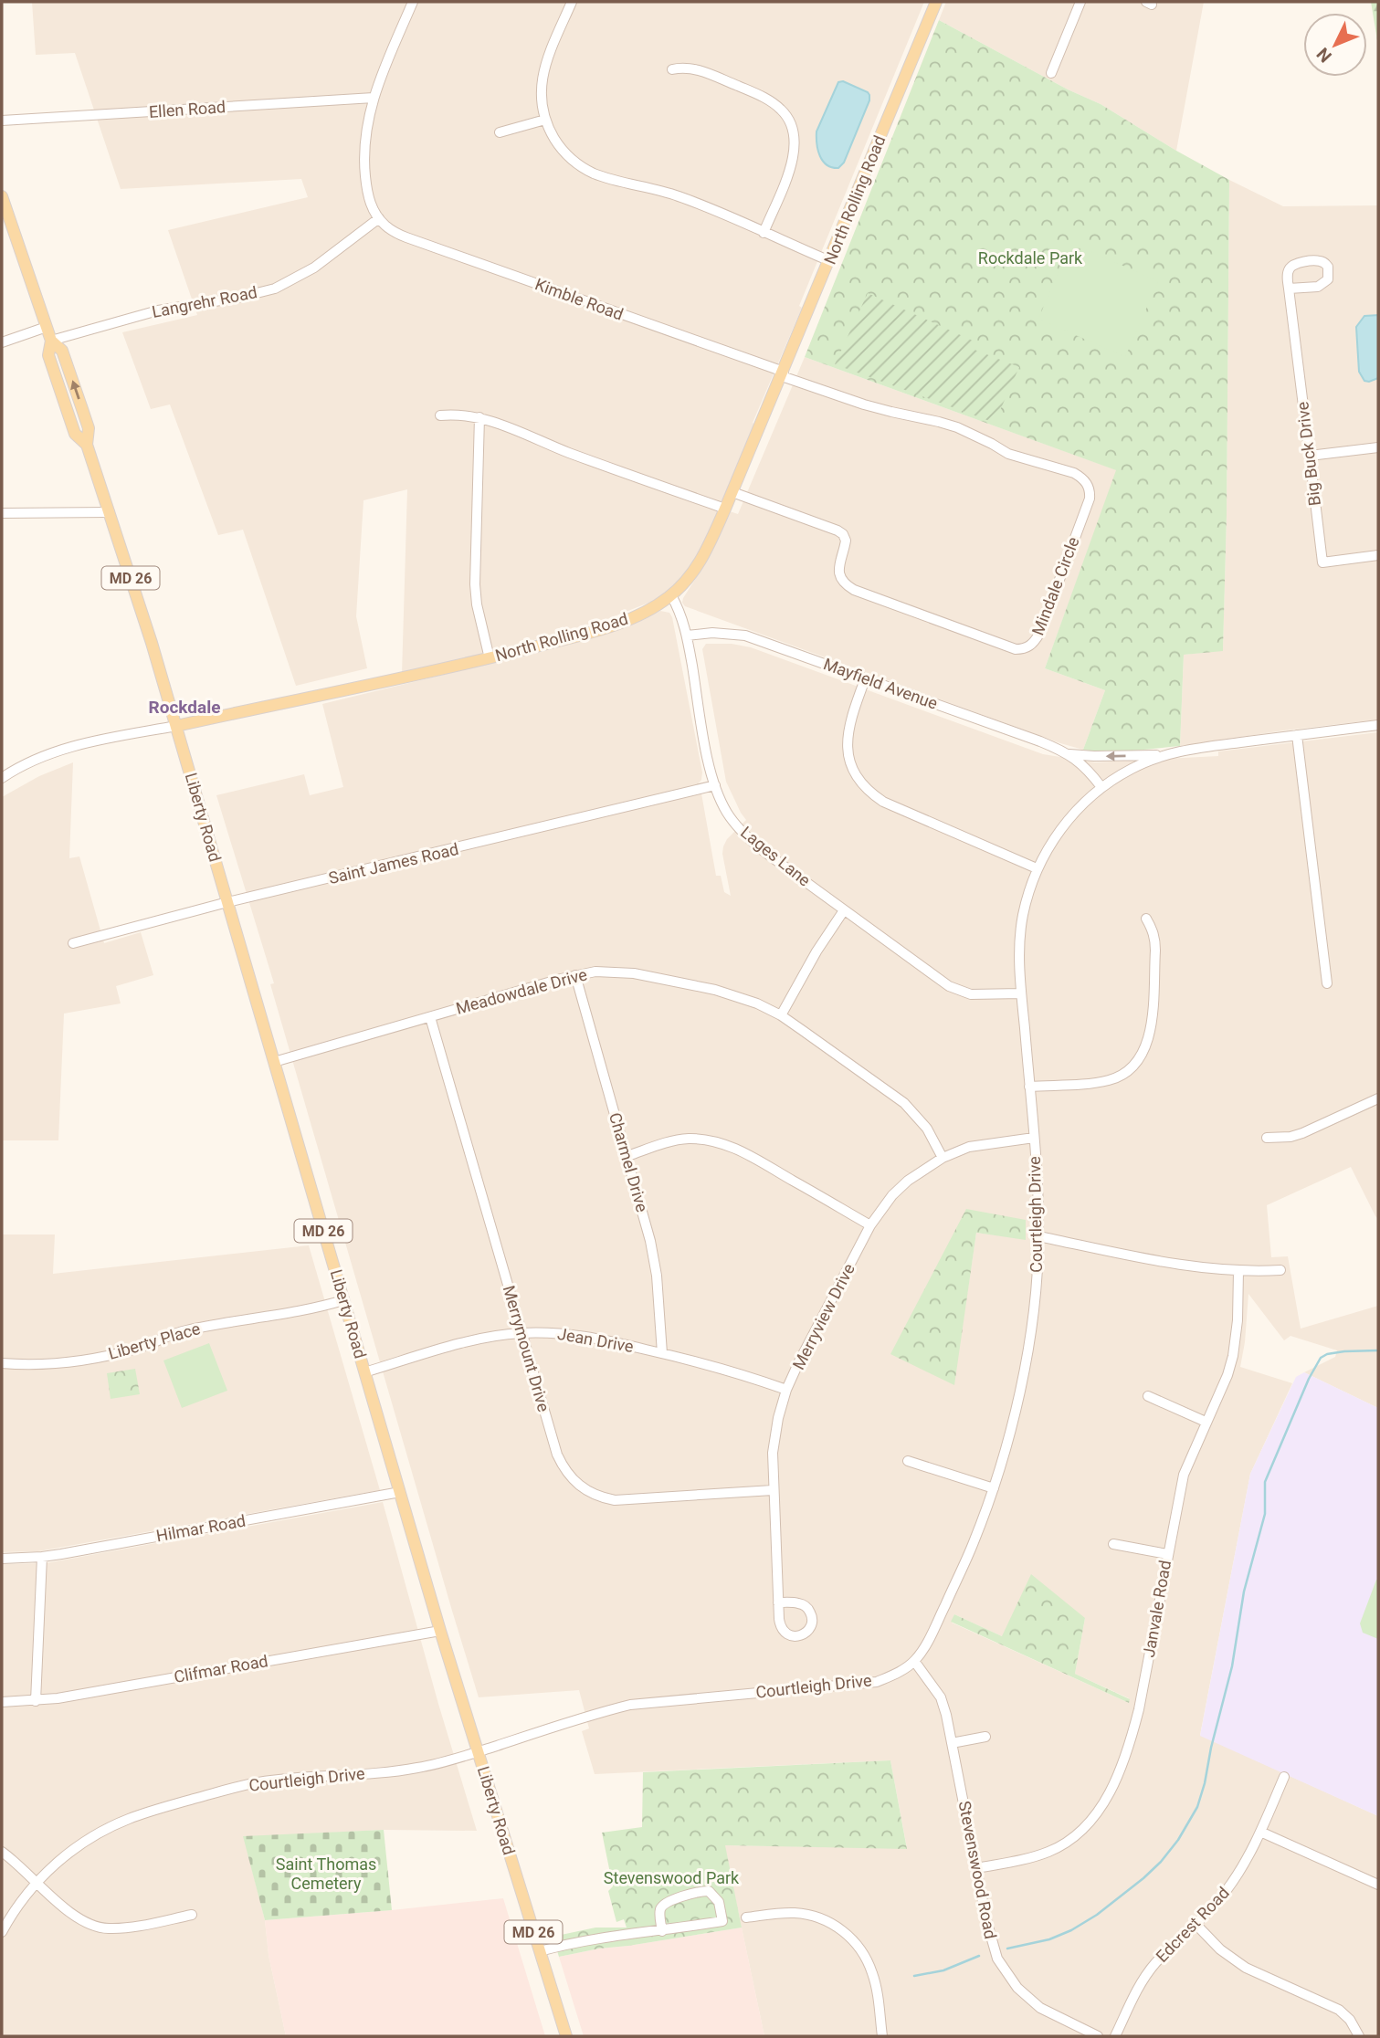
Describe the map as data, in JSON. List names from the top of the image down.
{
  "streets": {
    "main road": ["North Rolling Road", "MD 26", "Liberty Road"],
    "street": [
      "Ellen Road",
      "Kimble Road",
      "Langrehr Road",
      "Big Buck Drive",
      "Mindale Circle",
      "Mayfield Avenue",
      "Lages Lane",
      "Saint James Road",
      "Meadowdale Drive",
      "Charmel Drive",
      "Courtleigh Drive",
      "Merryview Drive",
      "Jean Drive",
      "Liberty Place",
      "Merrymount Drive",
      "Hilmar Road",
      "Janvale Road",
      "Clifmar Road",
      "Stevenswood Road",
      "Edcrest Road"
    ]
  },
  "crossings": [
    ["North Rolling Road", "Kimble Road"],
    ["North Rolling Road", "Mindale Circle"],
    ["North Rolling Road", "Liberty Road"],
    ["North Rolling Road", "Lages Lane"],
    ["Kimble Road", "Langrehr Road"],
    ["Kimble Road", "Mindale Circle"],
    ["Langrehr Road", "Liberty Road"],
    ["Mayfield Avenue", "Lages Lane"],
    ["Mayfield Avenue", "Courtleigh Drive"],
    ["Liberty Road", "Saint James Road"],
    ["Liberty Road", "Meadowdale Drive"],
    ["Liberty Road", "Courtleigh Drive"],
    ["Liberty Road", "Jean Drive"],
    ["Liberty Road", "Liberty Place"],
    ["Liberty Road", "Hilmar Road"],
    ["Liberty Road", "Clifmar Road"],
    ["Lages Lane", "Saint James Road"],
    ["Lages Lane", "Courtleigh Drive"],
    ["Meadowdale Drive", "Charmel Drive"],
    ["Meadowdale Drive", "Merryview Drive"],
    ["Meadowdale Drive", "Merrymount Drive"],
    ["Charmel Drive", "Jean Drive"],
    ["Courtleigh Drive", "Merryview Drive"],
    ["Courtleigh Drive", "Stevenswood Road"],
    ["Merryview Drive", "Jean Drive"],
    ["Merryview Drive", "Merrymount Drive"],
    ["Jean Drive", "Merrymount Drive"],
    ["Janvale Road", "Stevenswood Road"]
  ],
  "districts": ["Rockdale"],
  "parks": ["Rockdale Park", "Saint Thomas Cemetery", "Stevenswood Park"],
  "north": "bottom left"
}
